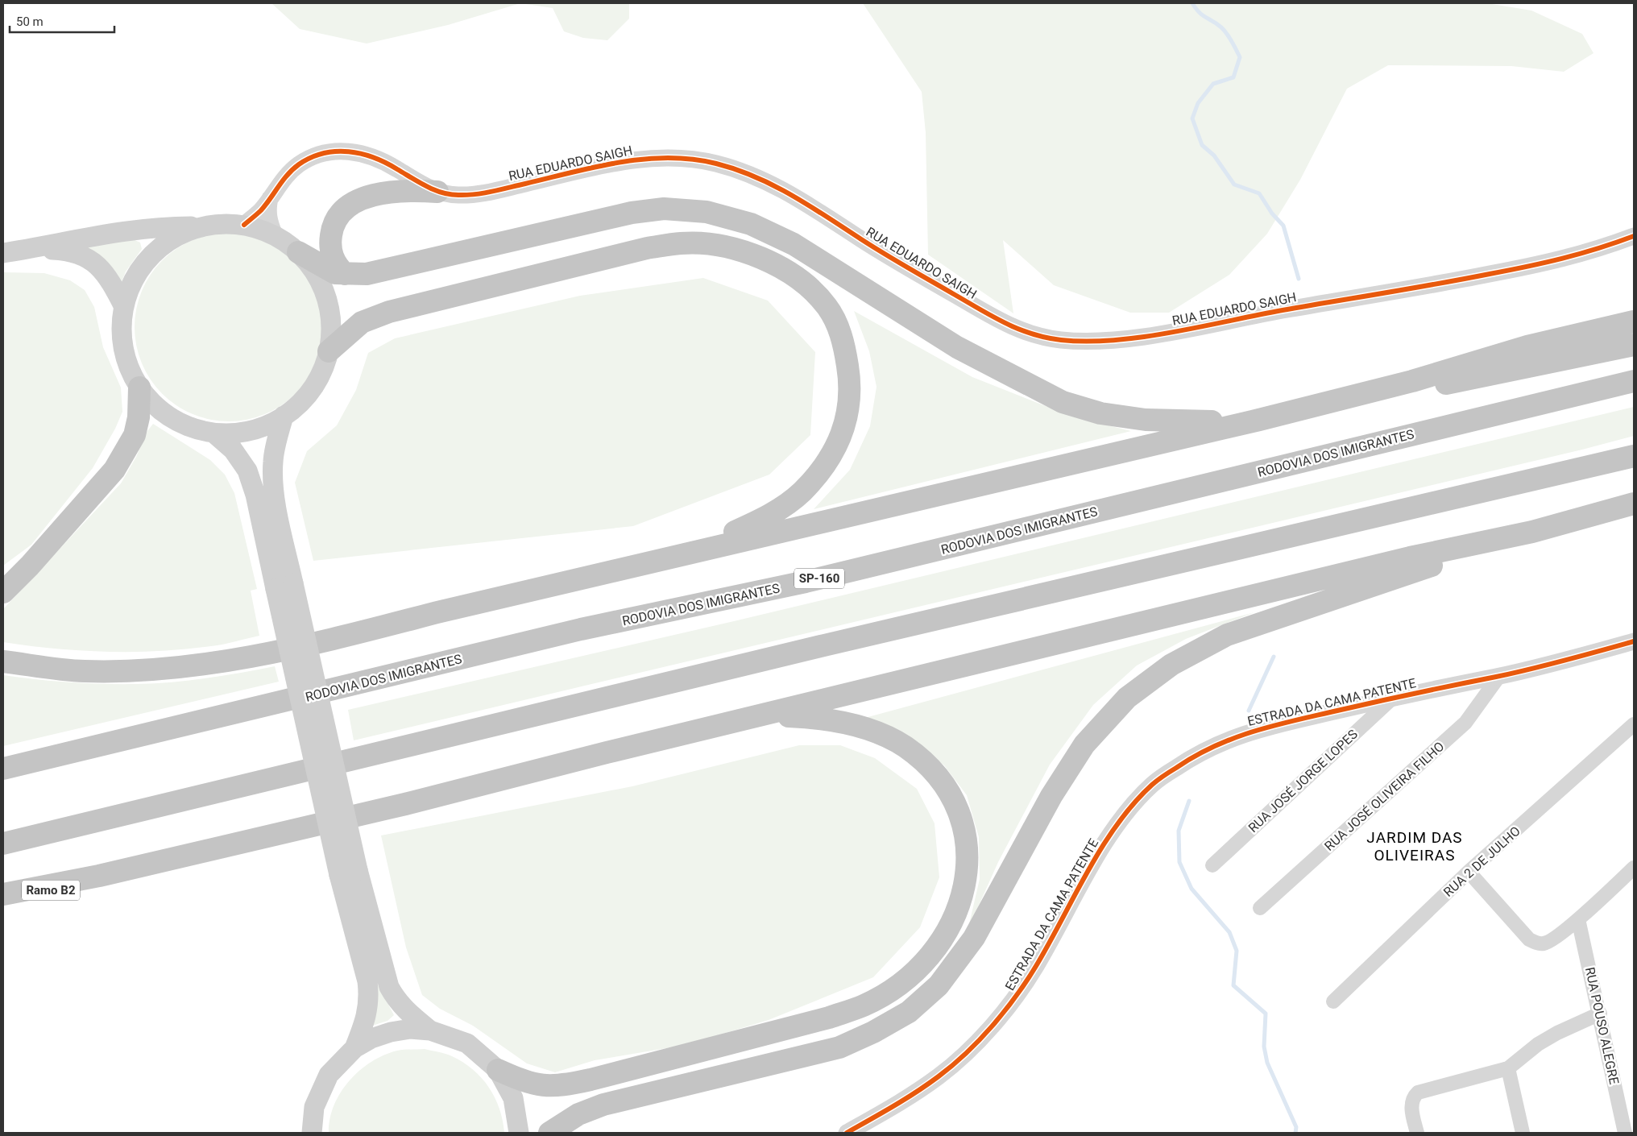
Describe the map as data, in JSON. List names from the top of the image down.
{
  "streets": {
    "highway": ["RODOVIA DOS IMIGRANTES", "SP-160", "Ramo B2"],
    "street": [
      "RUA EDUARDO SAIGH",
      "ESTRADA DA CAMA PATENTE",
      "RUA JOSÉ JORGE LOPES",
      "RUA JOSÉ OLIVEIRA FILHO",
      "RUA 2 DE JULHO",
      "RUA POUSO ALEGRE"
    ]
  },
  "crossings": [
    ["ESTRADA DA CAMA PATENTE", "RUA JOSÉ JORGE LOPES"],
    ["ESTRADA DA CAMA PATENTE", "RUA JOSÉ OLIVEIRA FILHO"]
  ],
  "districts": ["JARDIM DAS OLIVEIRAS"],
  "scale_bar": "50 m"
}
